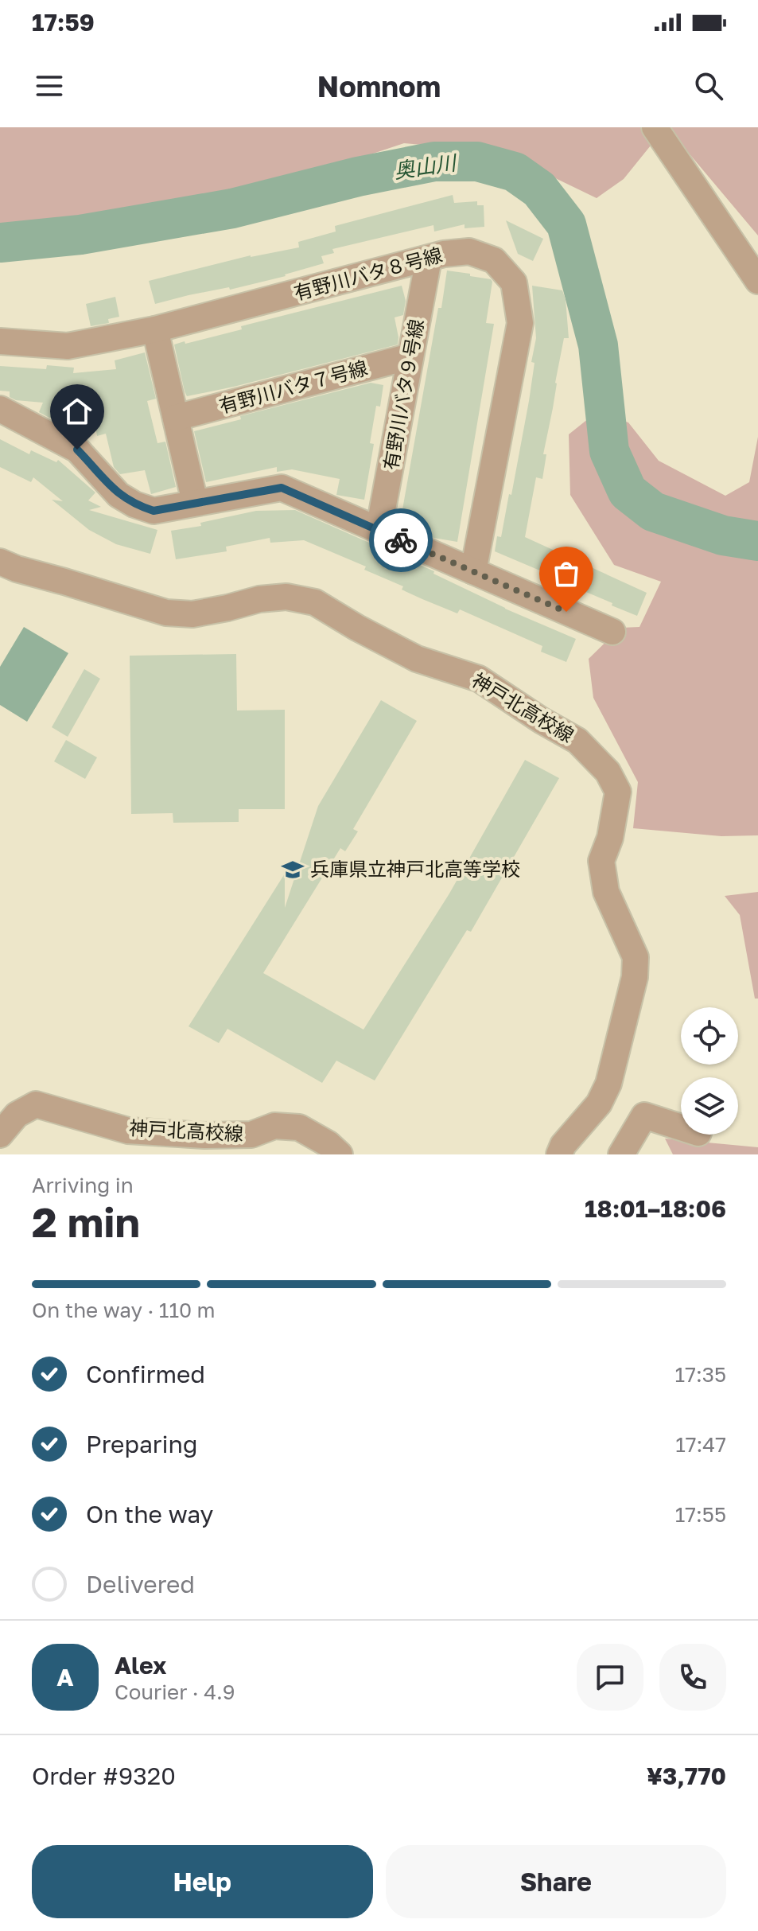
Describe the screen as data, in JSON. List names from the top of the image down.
{
  "streets": {
    "street": [
      "有野川バタ８号線",
      "有野川バタ７号線",
      "有野川バタ９号線",
      "神戸北高校線"
    ]
  },
  "crossings": [
    ["有野川バタ８号線", "有野川バタ９号線"],
    ["有野川バタ７号線", "有野川バタ９号線"]
  ],
  "water": ["奥山川"],
  "places": {
    "school or university": ["兵庫県立神戸北高等学校"]
  },
  "page": {
    "status": "17:59",
    "header": "Nomnom",
    "heading": ["2 min", "Arriving in", "18:01–18:06"],
    "panel": [
      "Alex",
      "Courier · 4.9",
      "Order #9320",
      "¥3,770"
    ],
    "bar": "On the way · 110 m",
    "list": [
      ["Confirmed", "17:35"],
      ["Preparing", "17:47"],
      ["On the way", "17:55"],
      "Delivered"
    ],
    "round": "A",
    "buttons": ["Help", "Share"]
  }
}
